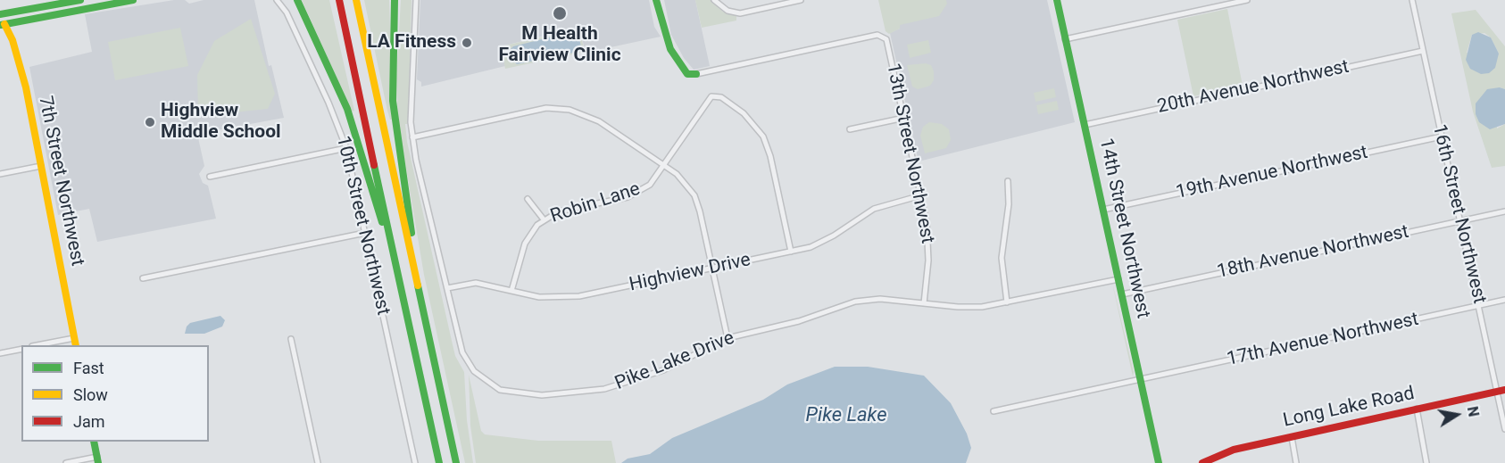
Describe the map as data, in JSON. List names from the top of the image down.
{
  "streets": {
    "main road": ["7th Street Northwest", "14th Street Northwest", "Long Lake Road"],
    "street": [
      "20th Avenue Northwest",
      "13th Street Northwest",
      "19th Avenue Northwest",
      "Robin Lane",
      "16th Street Northwest",
      "10th Street Northwest",
      "18th Avenue Northwest",
      "Highview Drive",
      "17th Avenue Northwest",
      "Pike Lake Drive"
    ]
  },
  "crossings": [
    ["20th Avenue Northwest", "16th Street Northwest"],
    ["20th Avenue Northwest", "14th Street Northwest"],
    ["13th Street Northwest", "Highview Drive"],
    ["13th Street Northwest", "Pike Lake Drive"],
    ["19th Avenue Northwest", "16th Street Northwest"],
    ["19th Avenue Northwest", "14th Street Northwest"],
    ["Robin Lane", "Highview Drive"],
    ["16th Street Northwest", "18th Avenue Northwest"],
    ["16th Street Northwest", "17th Avenue Northwest"],
    ["16th Street Northwest", "Long Lake Road"],
    ["14th Street Northwest", "18th Avenue Northwest"],
    ["14th Street Northwest", "17th Avenue Northwest"],
    ["14th Street Northwest", "Pike Lake Drive"],
    ["Highview Drive", "Pike Lake Drive"]
  ],
  "water": ["Pike Lake"],
  "places": ["M Health Fairview Clinic", "LA Fitness", "Highview Middle School"],
  "legend": ["Fast", "Slow", "Jam"],
  "north": "right"
}
